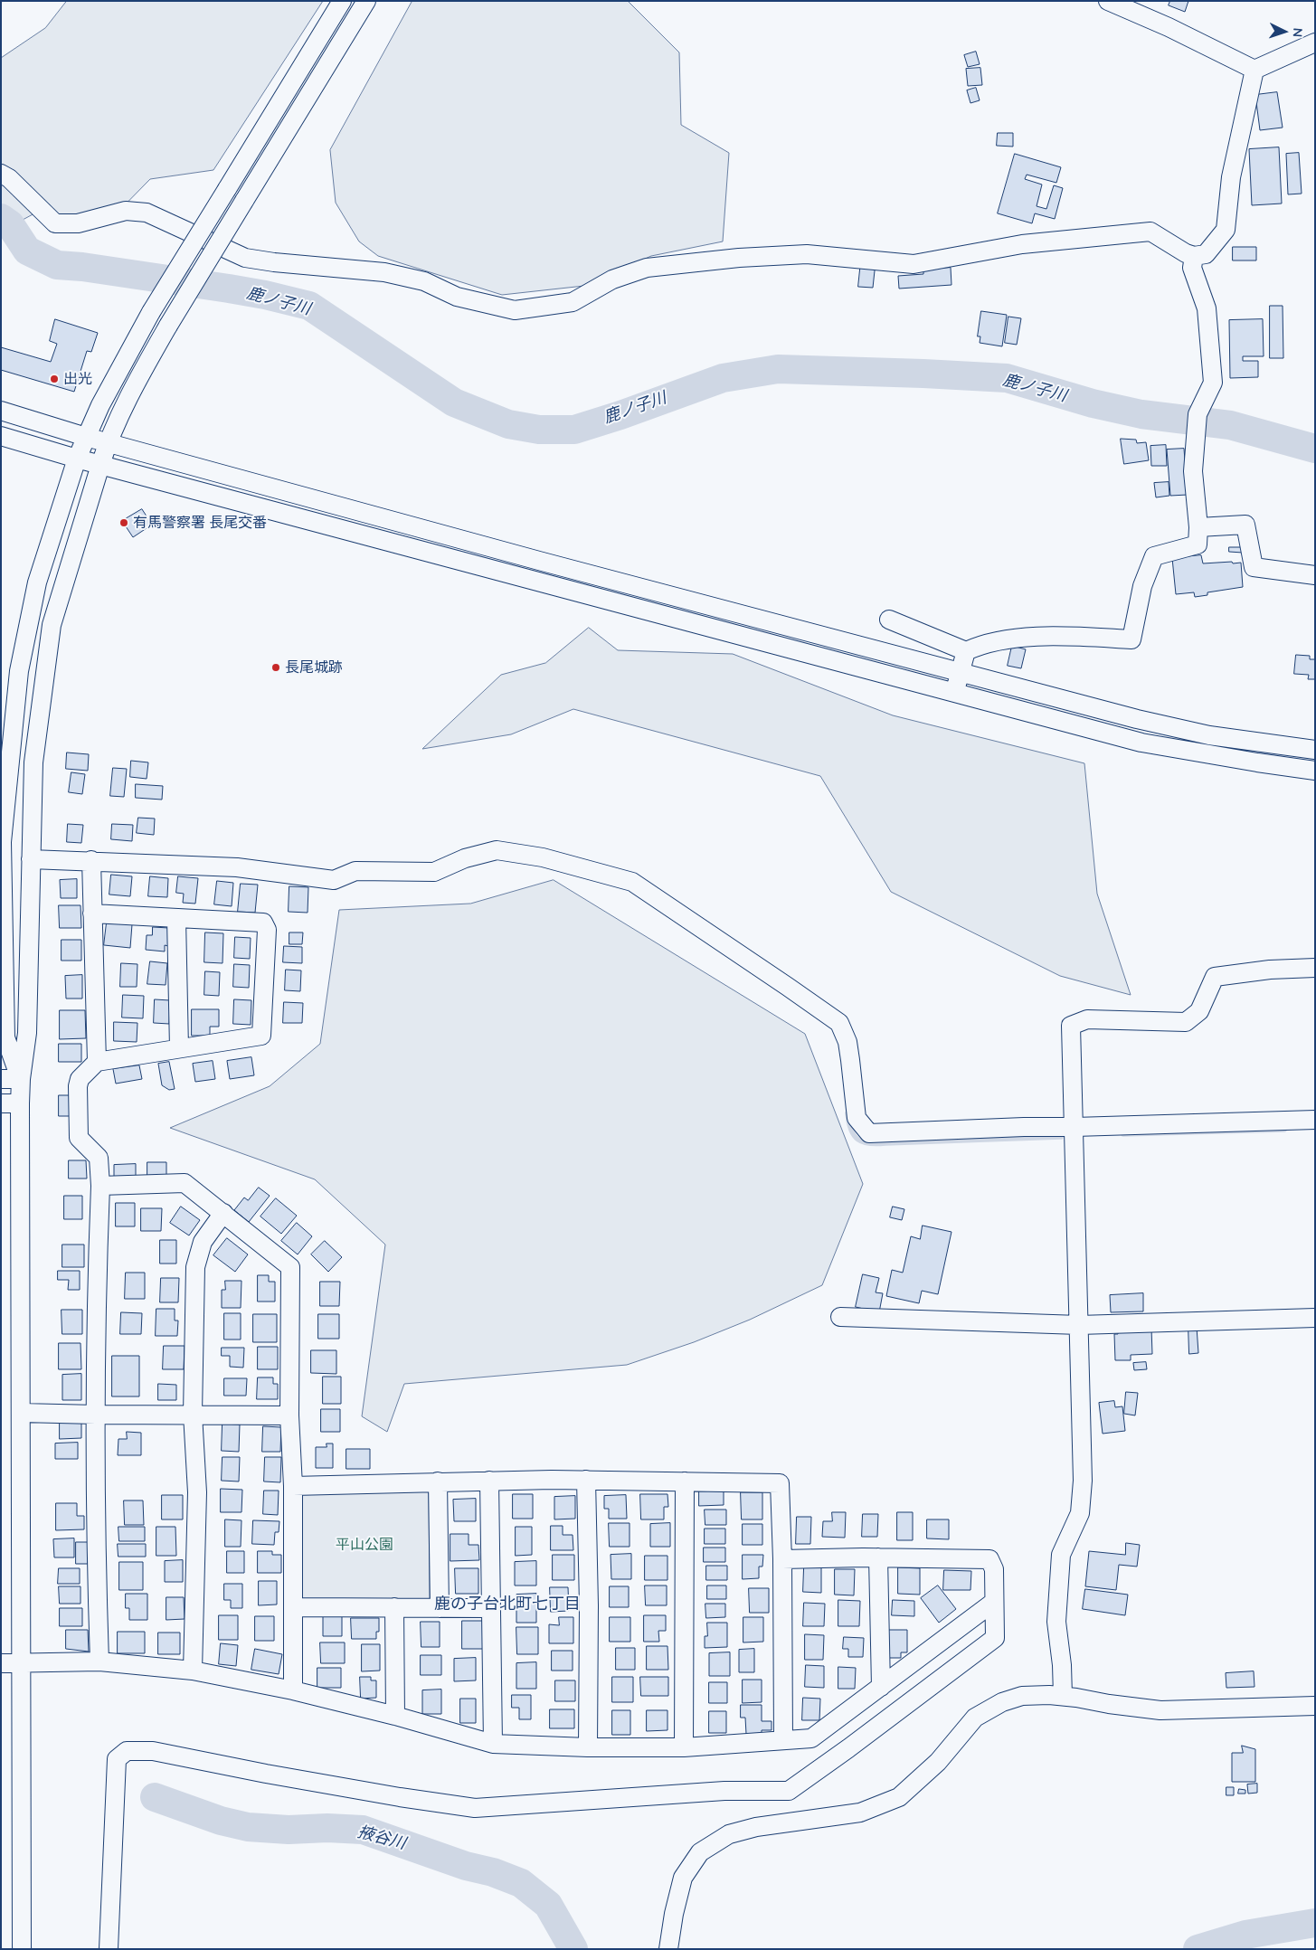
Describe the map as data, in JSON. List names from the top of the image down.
{
  "districts": ["鹿の子台北町七丁目"],
  "water": ["鹿ノ子川", "掖谷川"],
  "parks": ["平山公園"],
  "places": ["出光", "有馬警察署 長尾交番", "長尾城跡"],
  "north": "right"
}
